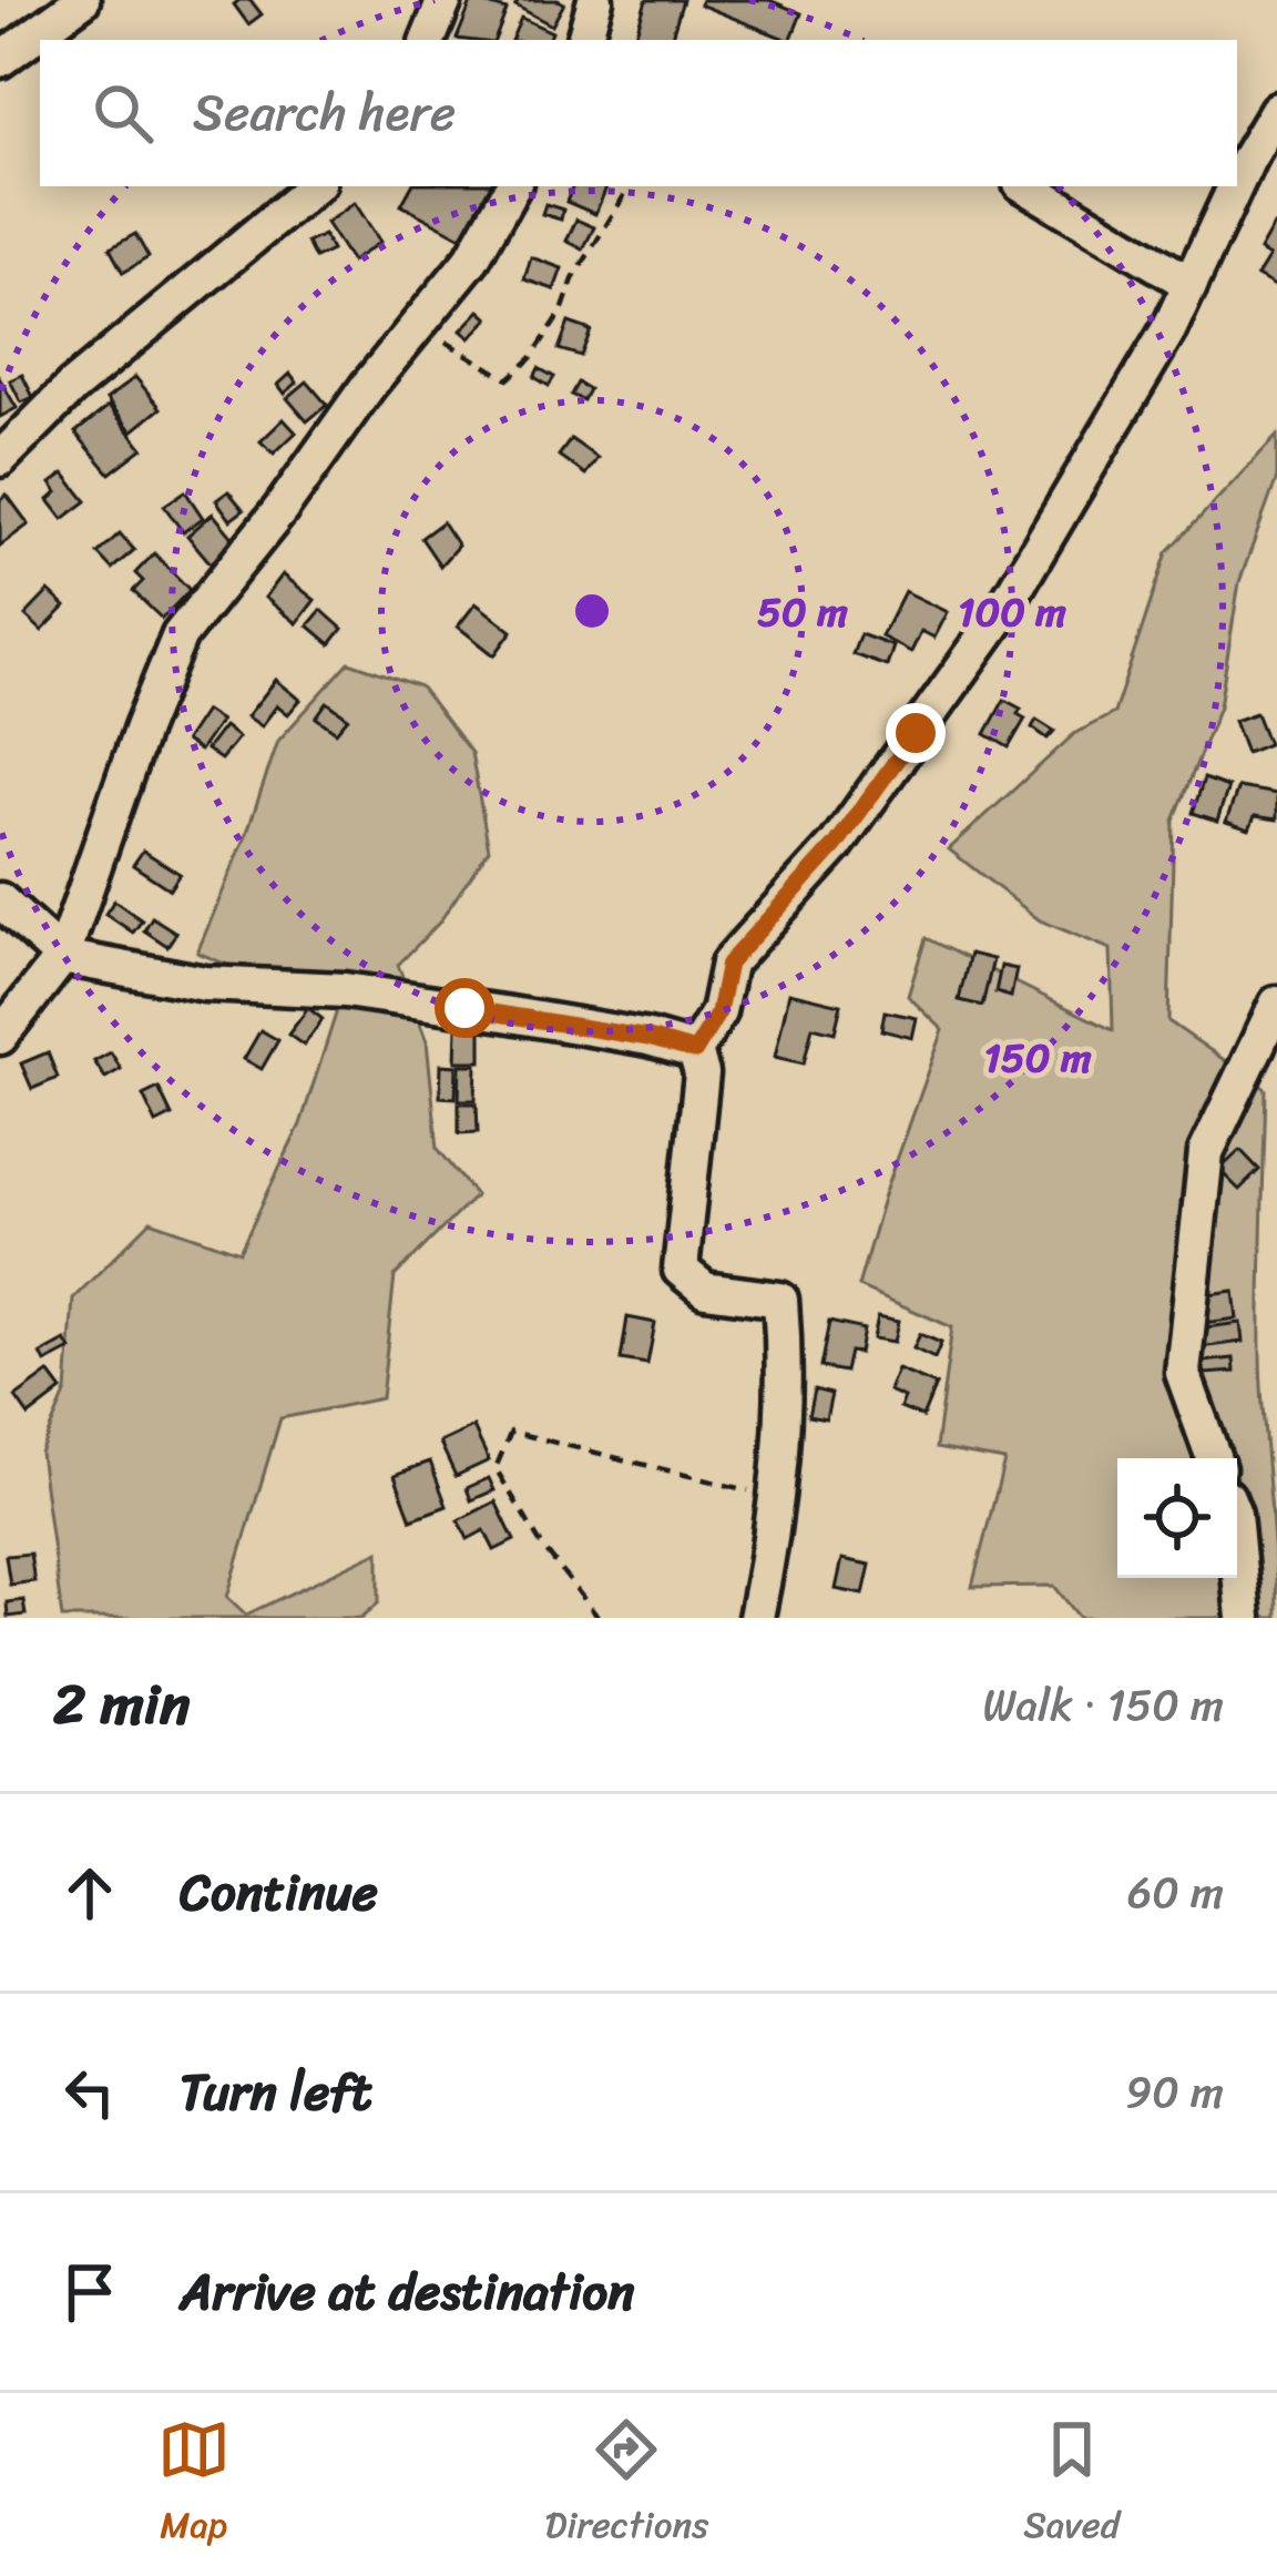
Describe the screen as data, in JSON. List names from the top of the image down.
{
  "page": {
    "search": "Search here",
    "heading": ["2 min", "Walk · 150 m"],
    "list": [
      ["Continue", "60 m"],
      ["Turn left", "90 m"],
      "Arrive at destination"
    ],
    "nav": ["Map", "Directions", "Saved"]
  },
  "rings": ["50 m", "100 m", "150 m"]
}
